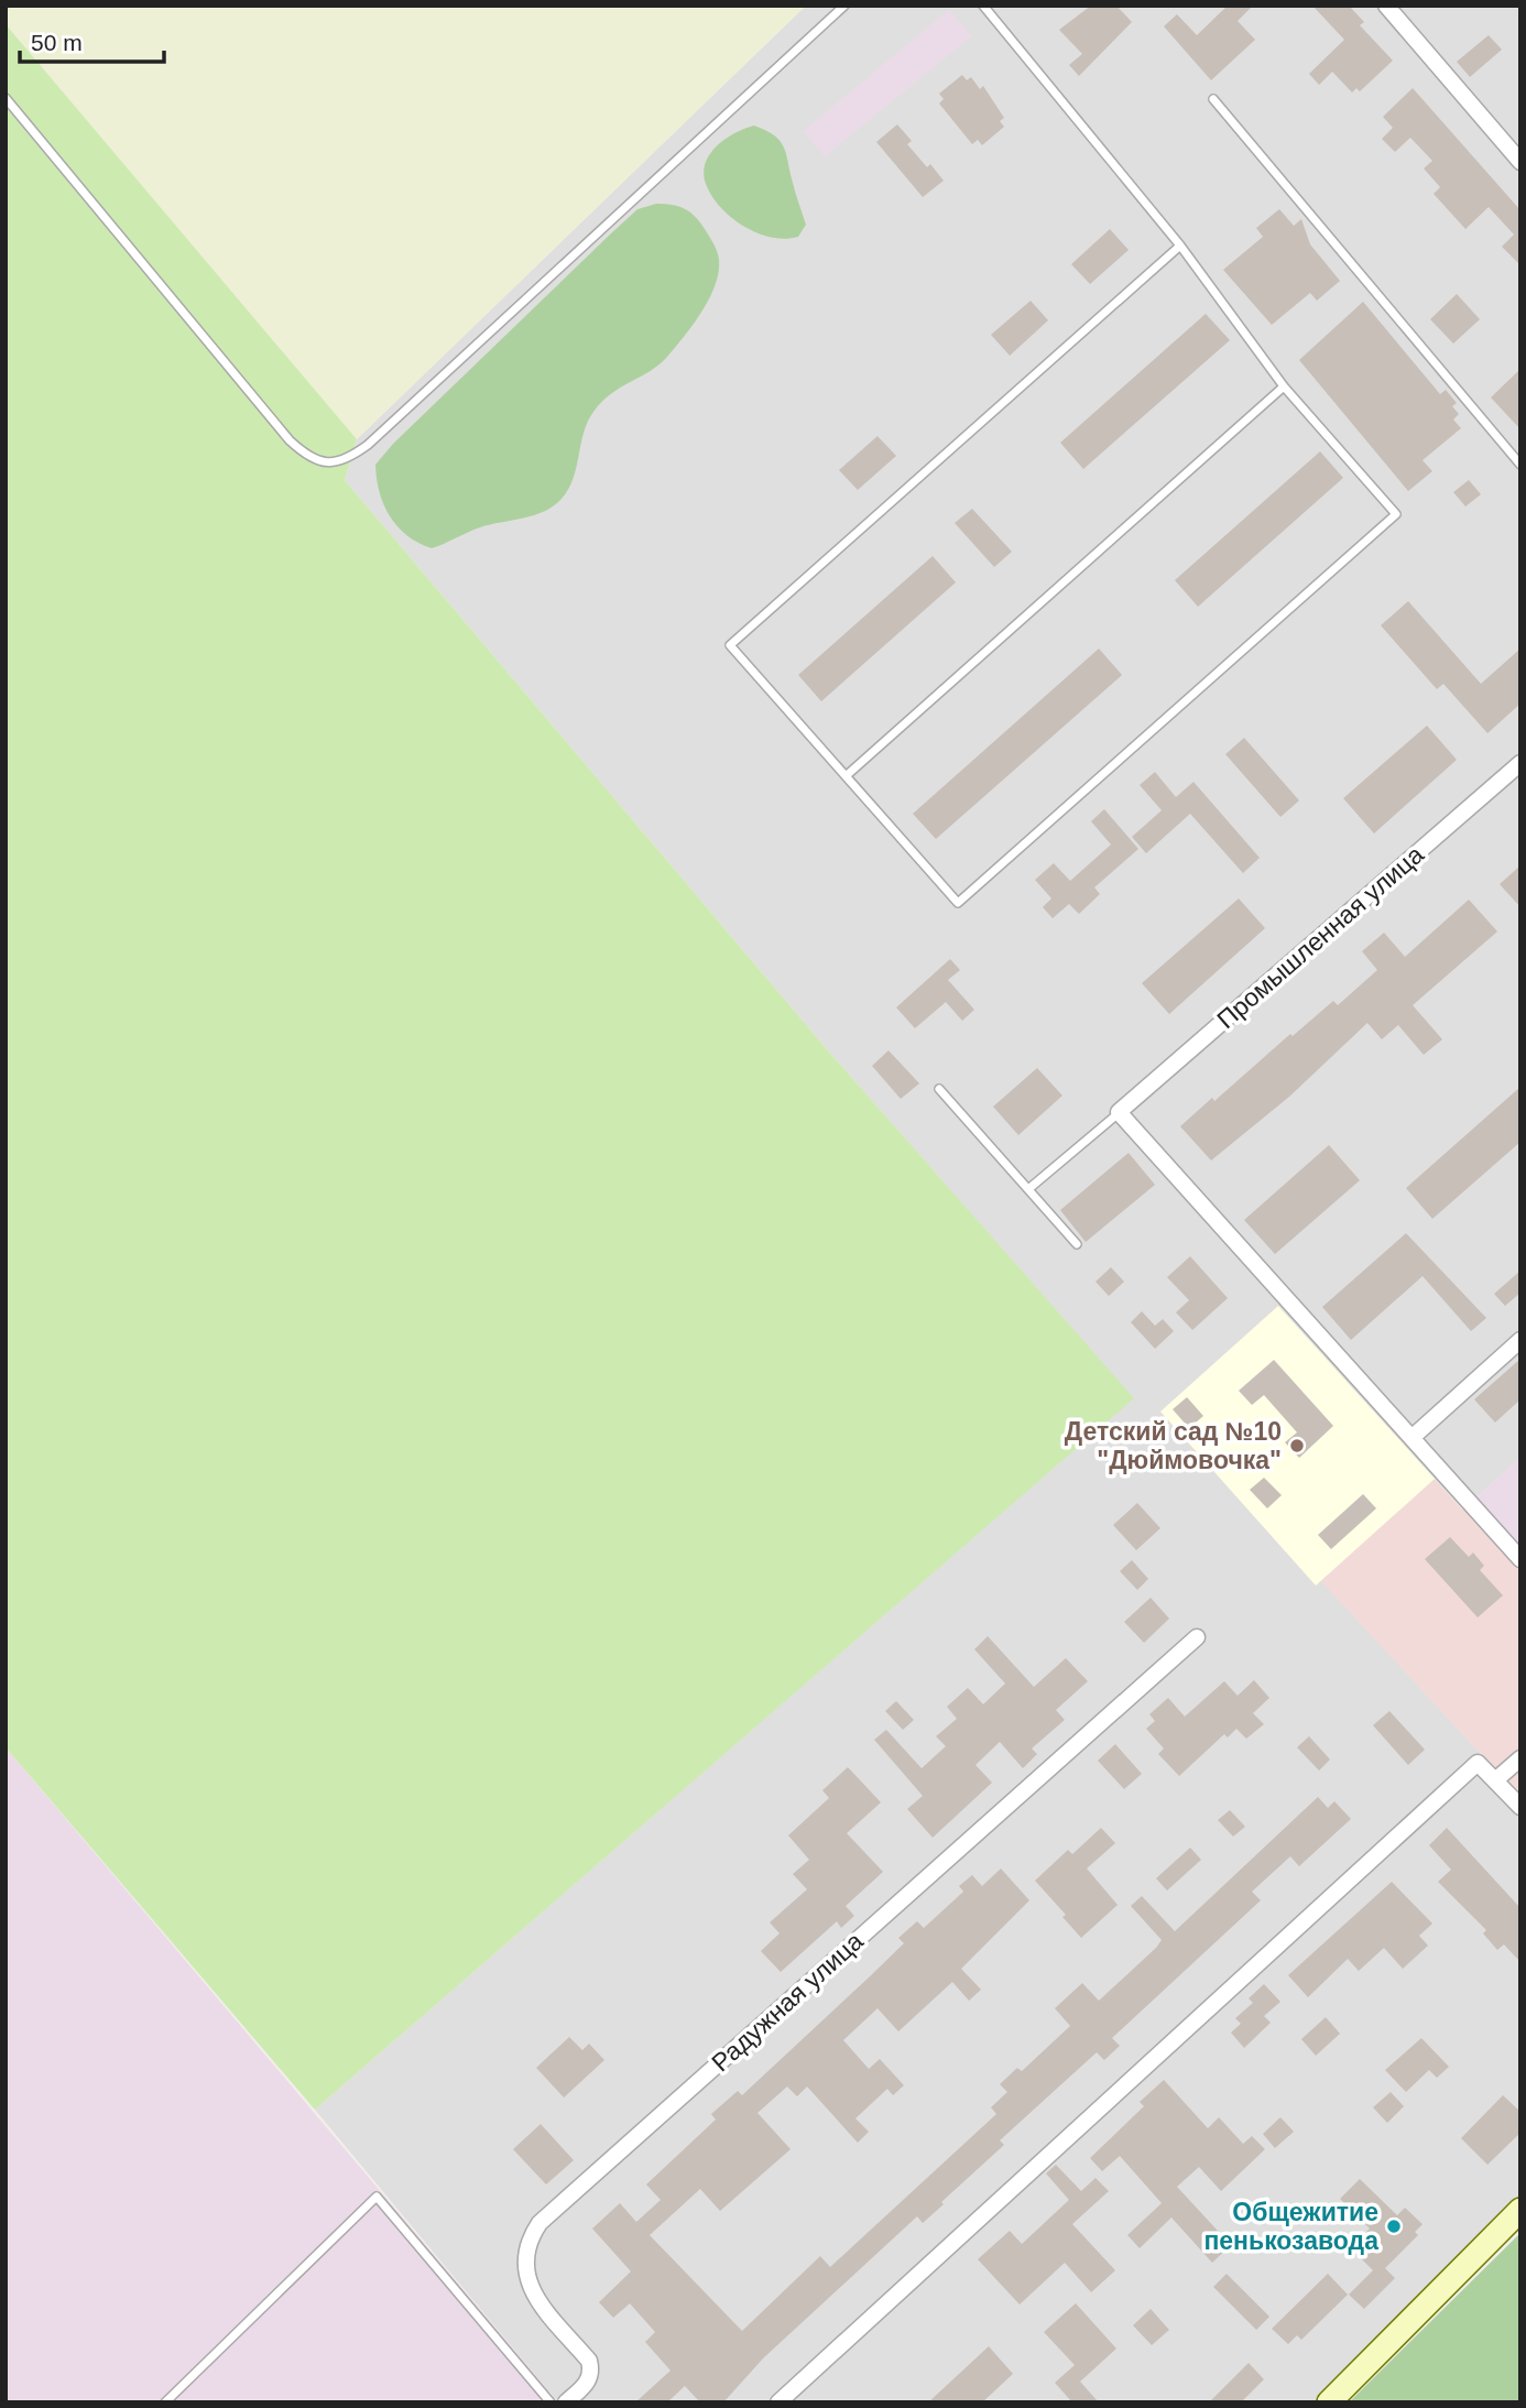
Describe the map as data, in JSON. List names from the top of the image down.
{
  "streets": {
    "street": ["Промышленная улица", "Радужная улица"]
  },
  "places": ["Детский сад №10 \"Дюймовочка\"", "Общежитие пенькозавода"],
  "scale_bar": "50 m"
}
